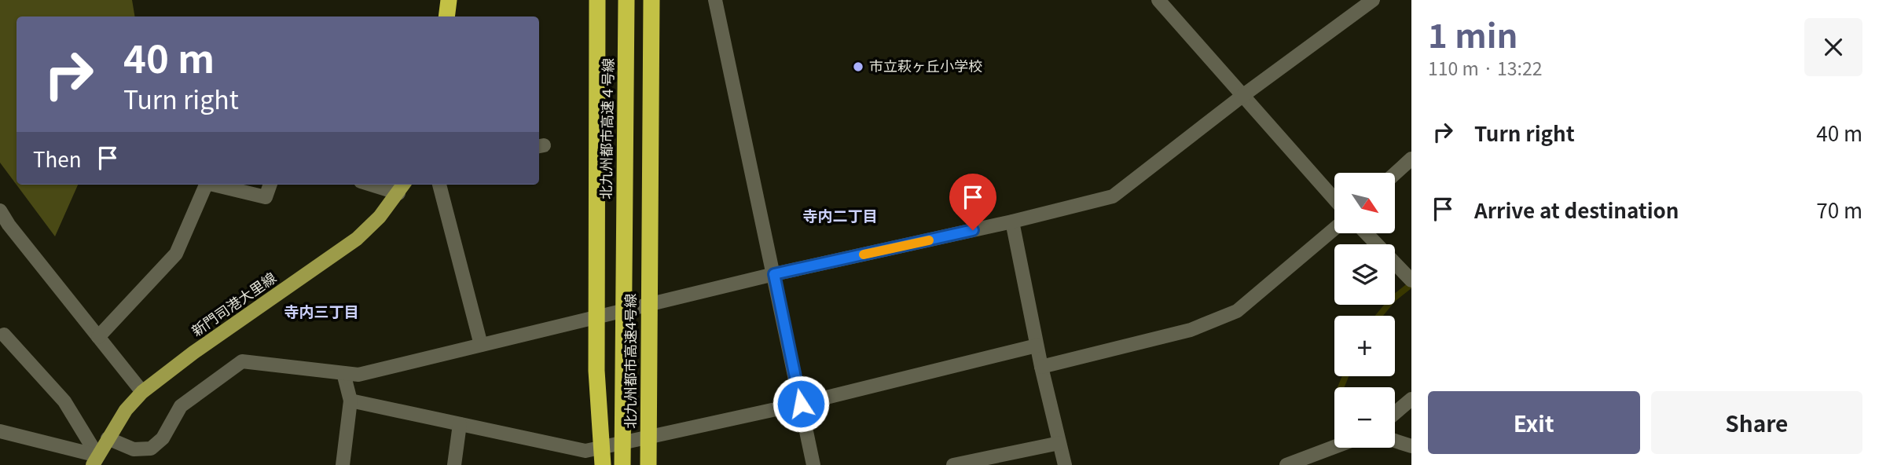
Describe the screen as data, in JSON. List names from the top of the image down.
{
  "streets": {
    "highway": ["北九州都市高速４号線", "北九州都市高速4号線"],
    "main road": ["新門司港大里線"]
  },
  "crossings": [
    ["北九州都市高速４号線", "北九州都市高速4号線"]
  ],
  "districts": ["寺内二丁目", "寺内三丁目"],
  "places": ["市立萩ヶ丘小学校"],
  "north": "bottom right",
  "page": {
    "heading": ["1 min", "110 m · 13:22"],
    "turn": ["40 m", "Turn right"],
    "list": [
      {
        "name": "Turn right",
        "value": "40 m"
      },
      {
        "name": "Arrive at destination",
        "value": "70 m"
      }
    ],
    "then": "Then",
    "map_buttons": ["+", "−"],
    "buttons": ["Exit", "Share"]
  }
}
